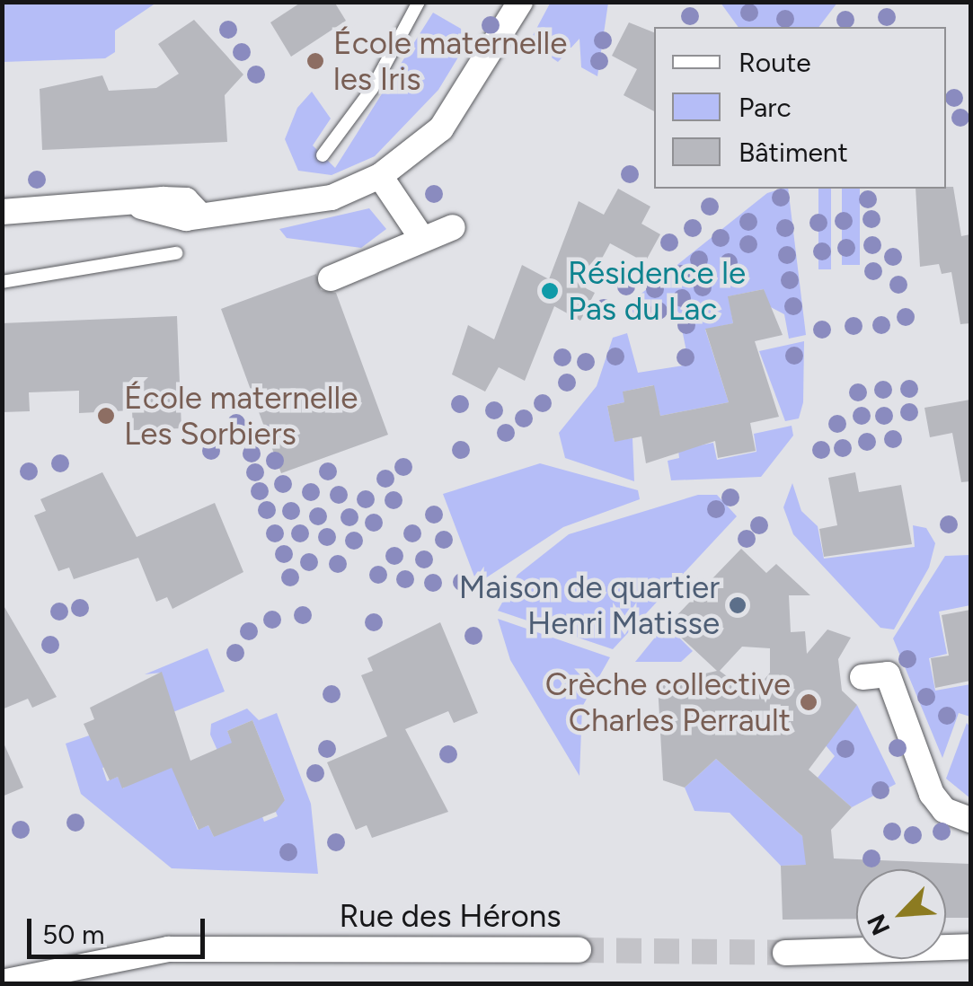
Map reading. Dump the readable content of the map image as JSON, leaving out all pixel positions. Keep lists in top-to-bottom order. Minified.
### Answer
{"streets":{"street":["Rue des Hérons"]},"places":["École maternelle les Iris","Résidence le Pas du Lac","École maternelle Les Sorbiers","Maison de quartier Henri Matisse","Crèche collective Charles Perrault"],"legend":["Route","Parc","Bâtiment"],"scale_bar":"50 m","north":"bottom left"}
